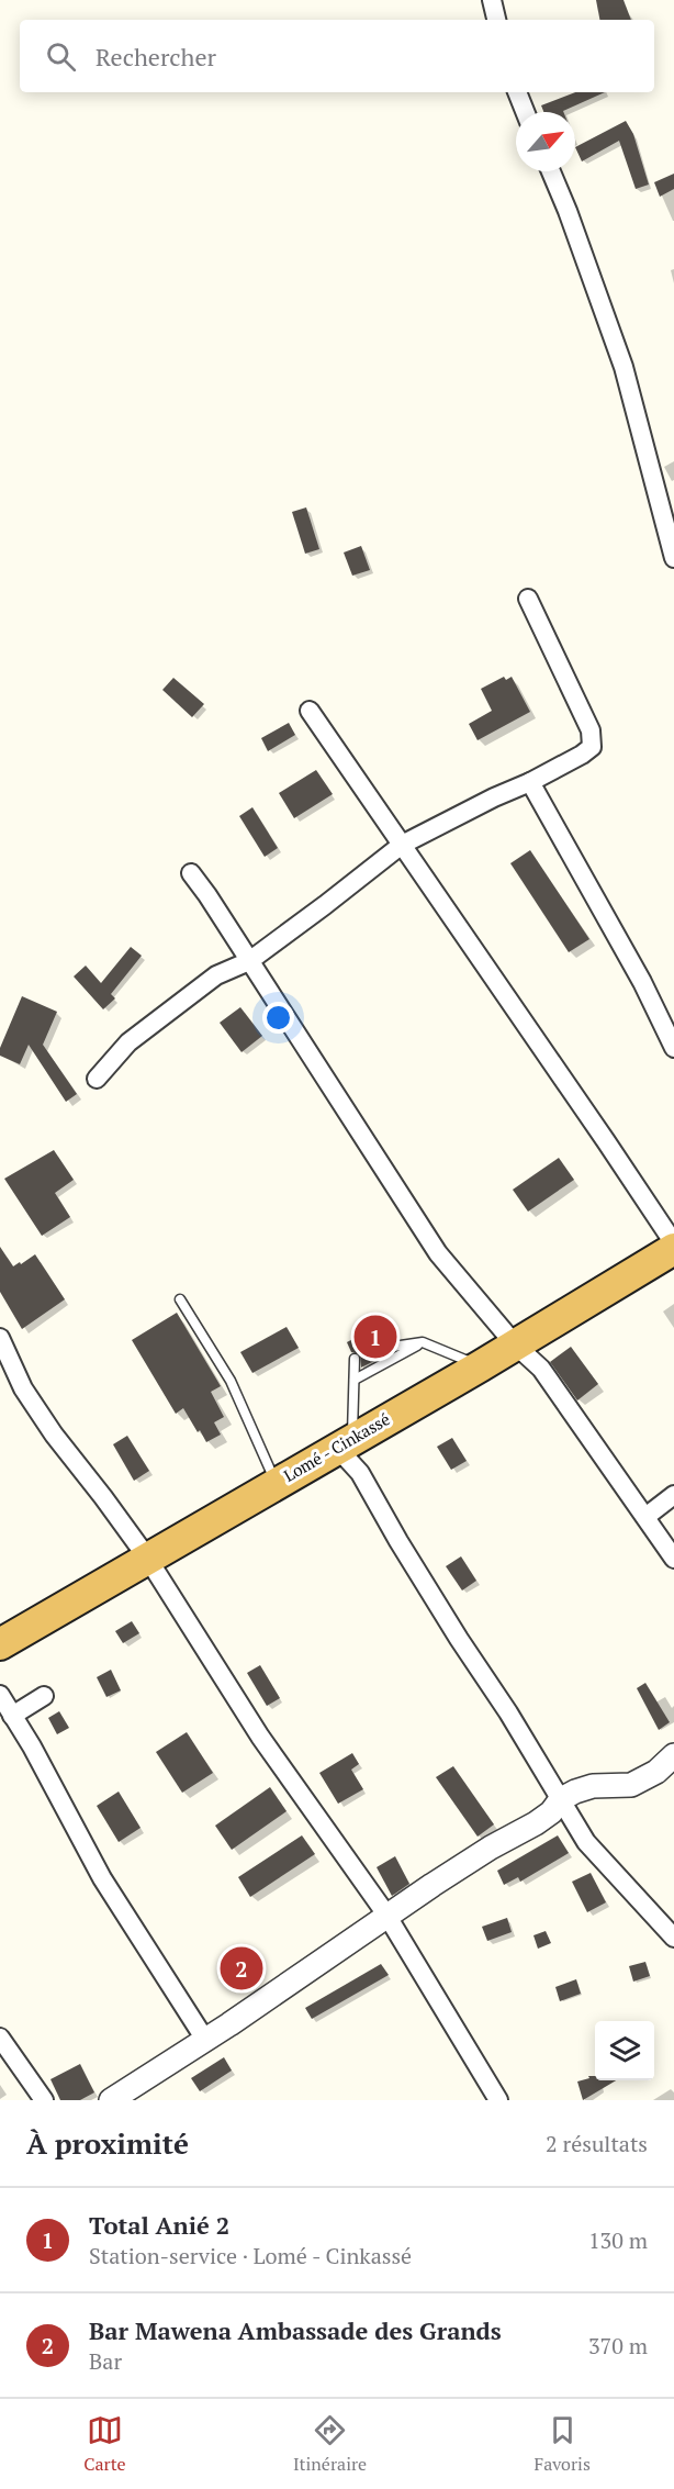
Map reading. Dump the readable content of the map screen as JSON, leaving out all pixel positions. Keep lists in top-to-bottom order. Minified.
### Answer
{"streets":{"highway":["Lomé - Cinkassé"]},"north":"top right","page":{"search":"Rechercher","pins":["1","2"],"heading":["À proximité","2 résultats"],"list":[{"mark":"1","name":"Total Anié 2","note":"Station-service · Lomé - Cinkassé","value":"130 m"},{"mark":"2","name":"Bar Mawena Ambassade des Grands","note":"Bar","value":"370 m"}],"nav":["Carte","Itinéraire","Favoris"]}}
